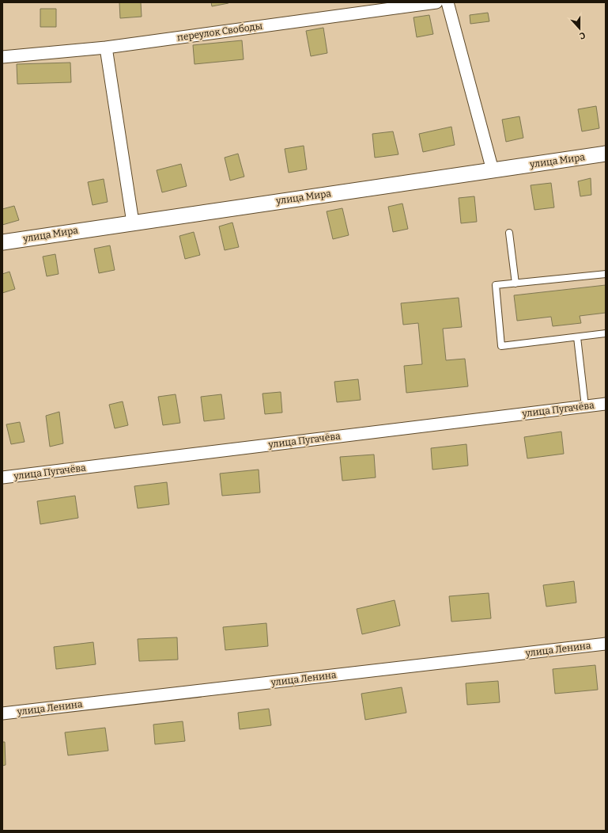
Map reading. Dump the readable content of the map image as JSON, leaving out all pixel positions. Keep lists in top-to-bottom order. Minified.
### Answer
{"streets":{"street":["переулок Свободы","улица Мира","улица Пугачёва","улица Ленина"]},"north":"bottom"}
